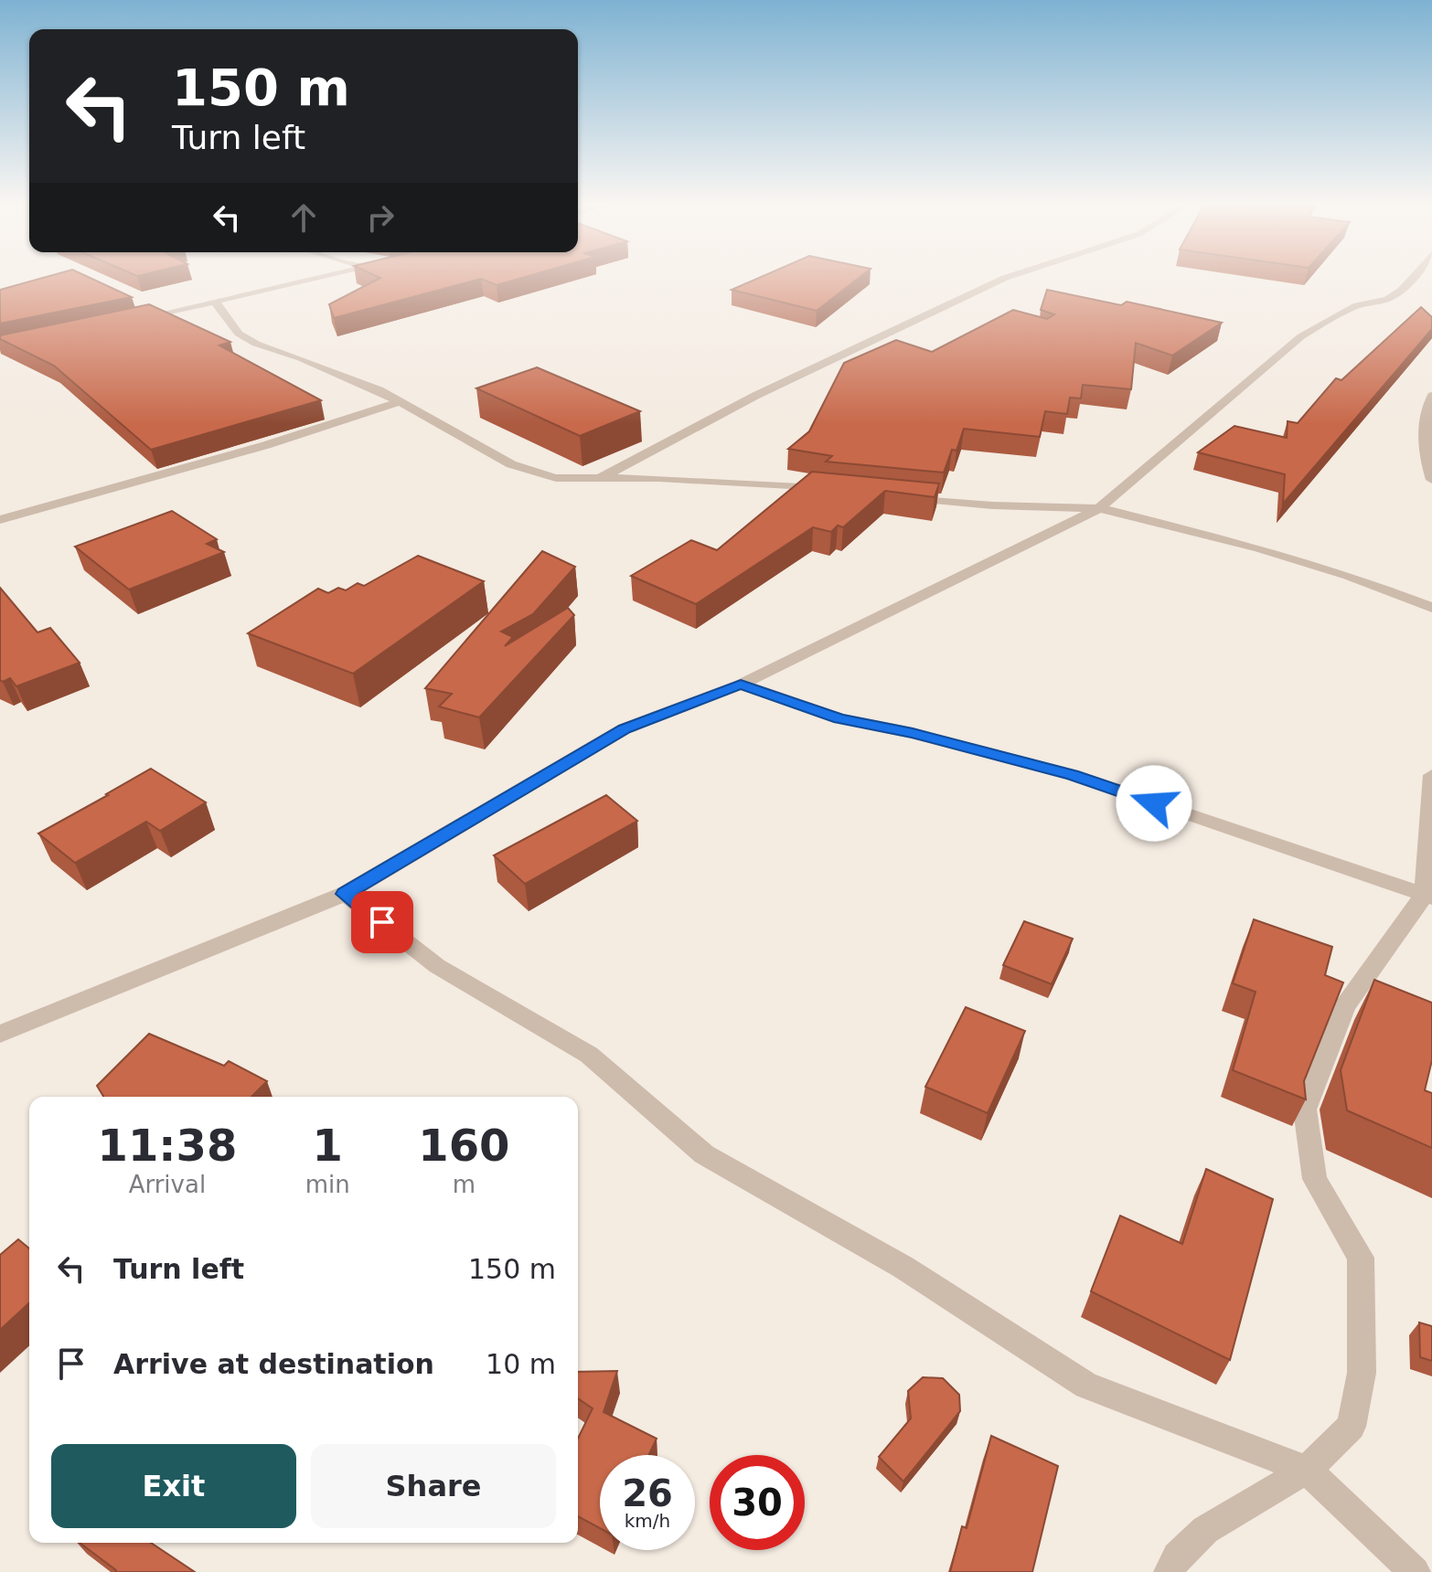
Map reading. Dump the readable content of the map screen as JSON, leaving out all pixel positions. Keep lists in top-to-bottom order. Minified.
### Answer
{"page":{"turn":["150 m","Turn left"],"eta":["11:38","Arrival","1","min","160","m"],"list":[{"name":"Turn left","value":"150 m"},{"name":"Arrive at destination","value":"10 m"}],"buttons":["Exit","Share"],"speed":"26 km/h","limit":"30"}}
